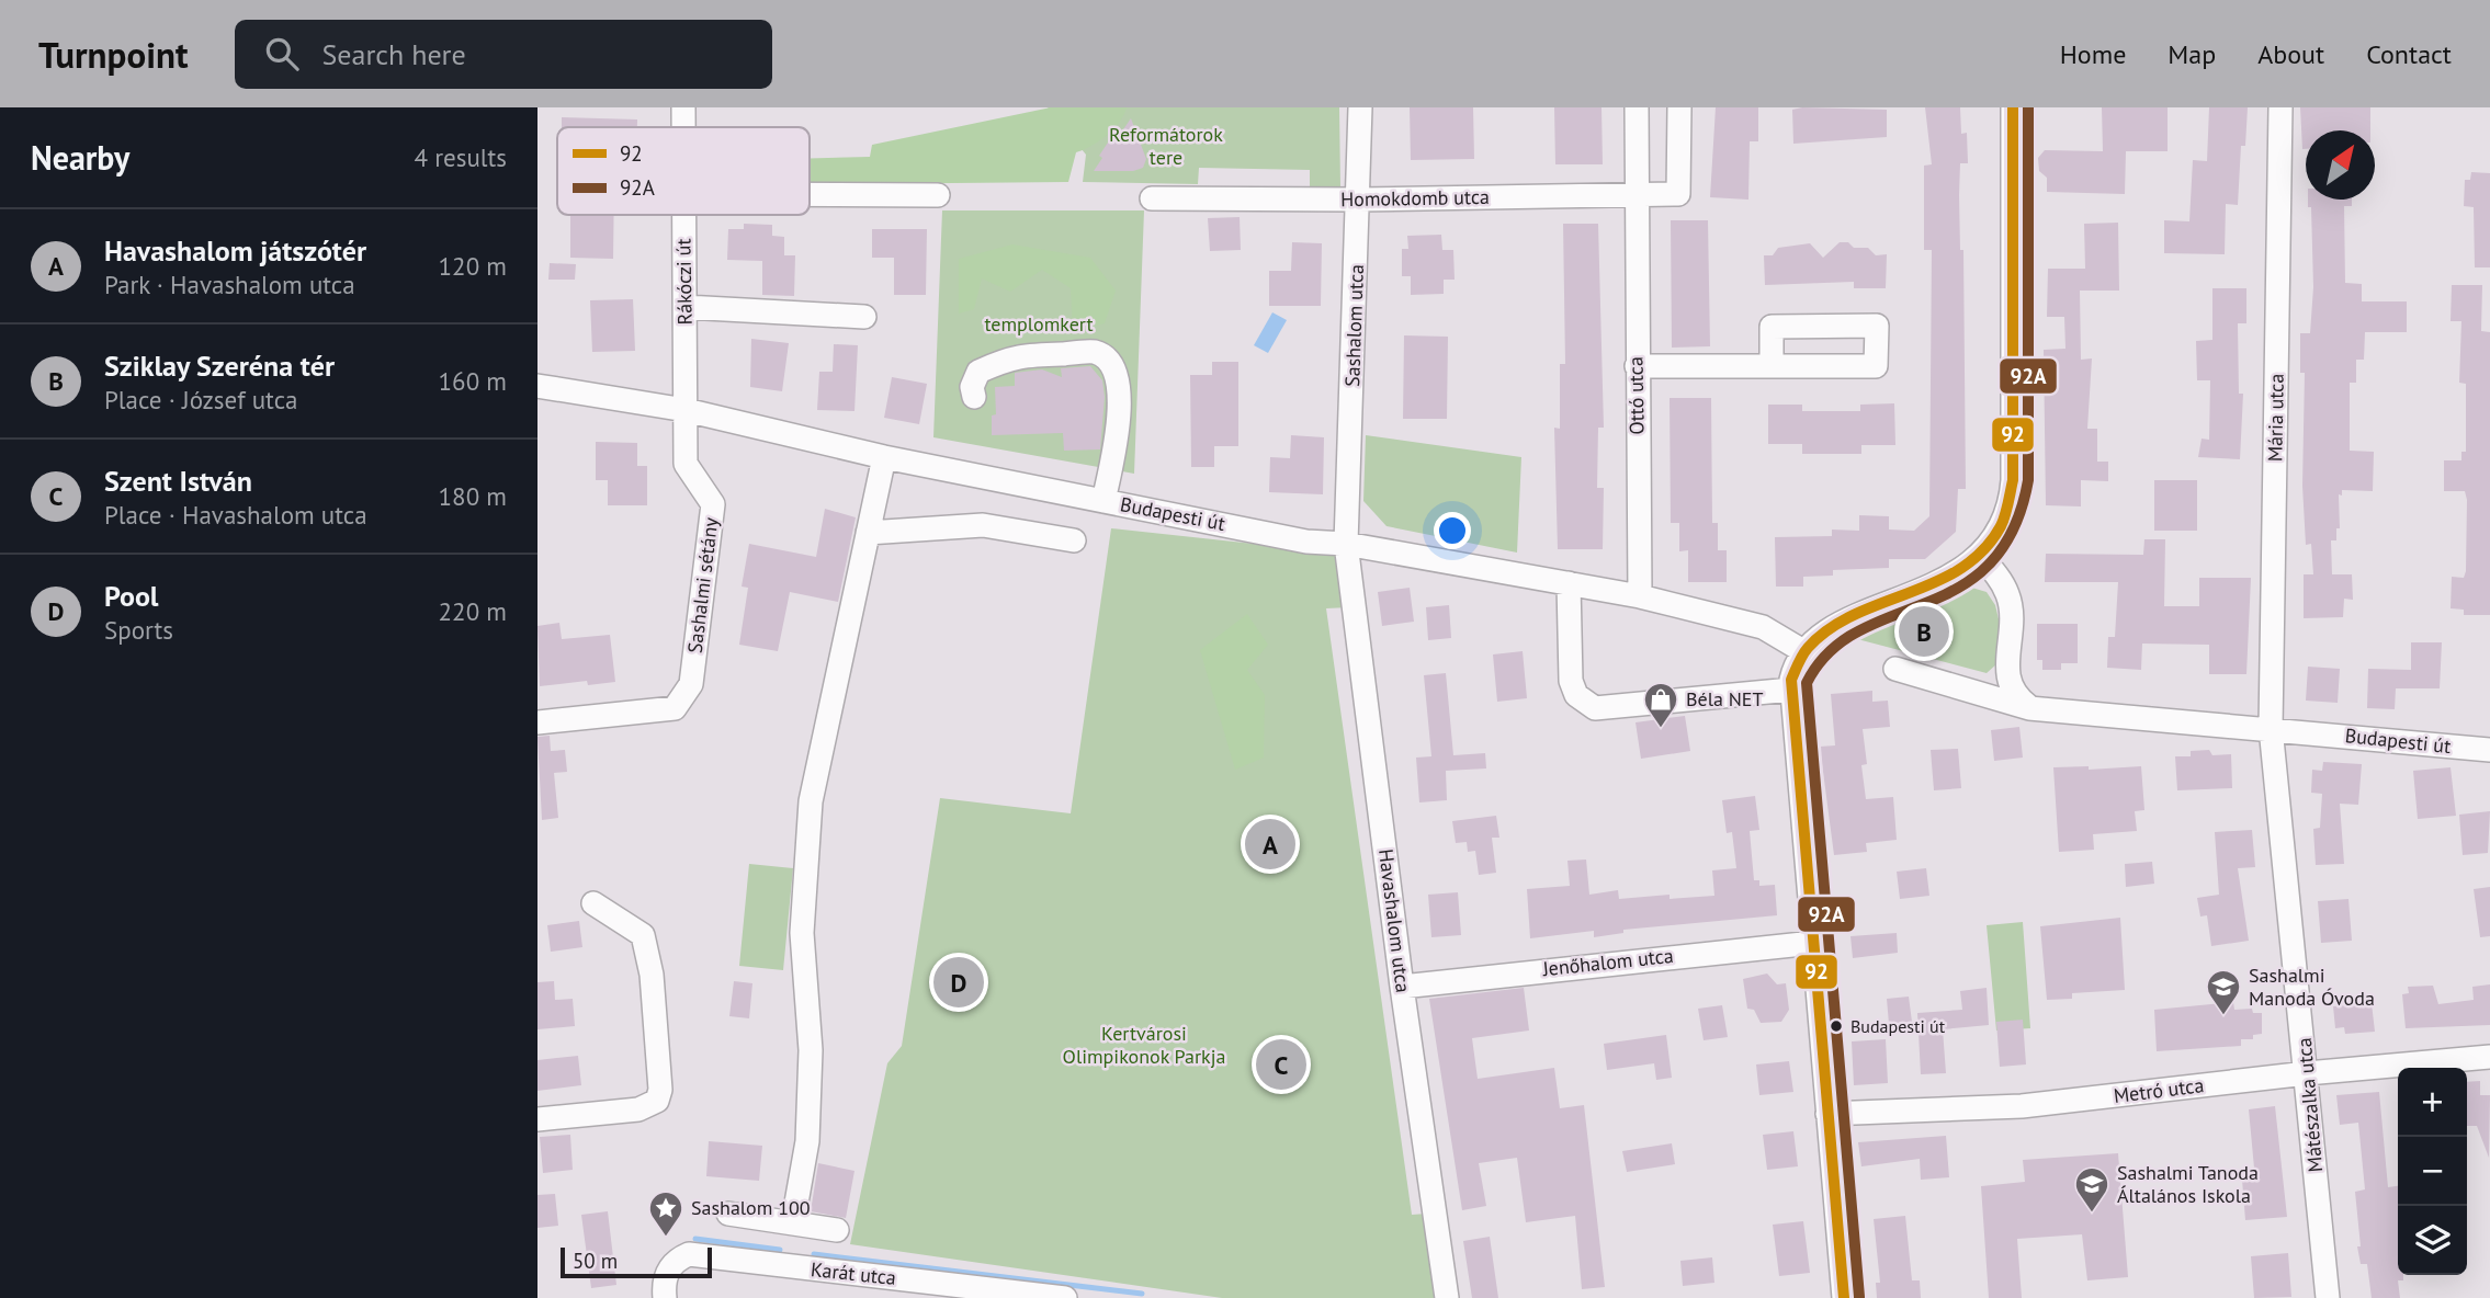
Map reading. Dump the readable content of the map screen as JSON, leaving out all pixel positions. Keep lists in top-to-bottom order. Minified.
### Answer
{"streets":{"street":["Homokdomb utca","Rákóczi út","Sashalom utca","Ottó utca","Mária utca","Budapesti út","Sashalmi sétány","Havashalom utca","Jenőhalom utca","Metró utca","Mátészalka utca","Karát utca"]},"crossings":[["Homokdomb utca","Sashalom utca"],["Homokdomb utca","Ottó utca"],["Rákóczi út","Budapesti út"],["Rákóczi út","Sashalmi sétány"],["Sashalom utca","Budapesti út"],["Sashalom utca","Havashalom utca"],["Ottó utca","Budapesti út"],["Mária utca","Budapesti út"],["Mária utca","Mátészalka utca"],["Budapesti út","Sashalmi sétány"],["Budapesti út","Havashalom utca"],["Budapesti út","Mátészalka utca"],["Havashalom utca","Jenőhalom utca"],["Metró utca","Mátészalka utca"]],"parks":["Reformátorok tere","templomkert","Kertvárosi Olimpikonok Parkja"],"places":{"shop":["Béla NET"],"school or university":["Sashalmi Manoda Óvoda","Sashalmi Tanoda Általános Iskola"],"other":["Budapesti út"],"place":["Sashalom 100"]},"lines":["transit line 92","transit line 92A"],"legend":["92","92A"],"scale_bar":"50 m","north":"top right","page":{"header":"Turnpoint","search":"Search here","nav":["Home","Map","About","Contact"],"heading":["Nearby","4 results"],"list":[{"mark":"A","name":"Havashalom játszótér","note":"Park · Havashalom utca","value":"120 m"},{"mark":"B","name":"Sziklay Szeréna tér","note":"Place · József utca","value":"160 m"},{"mark":"C","name":"Szent István","note":"Place · Havashalom utca","value":"180 m"},{"mark":"D","name":"Pool","note":"Sports","value":"220 m"}],"pins":["B","A","D","C"],"map_buttons":["+","−"],"scale":"50 m"}}
